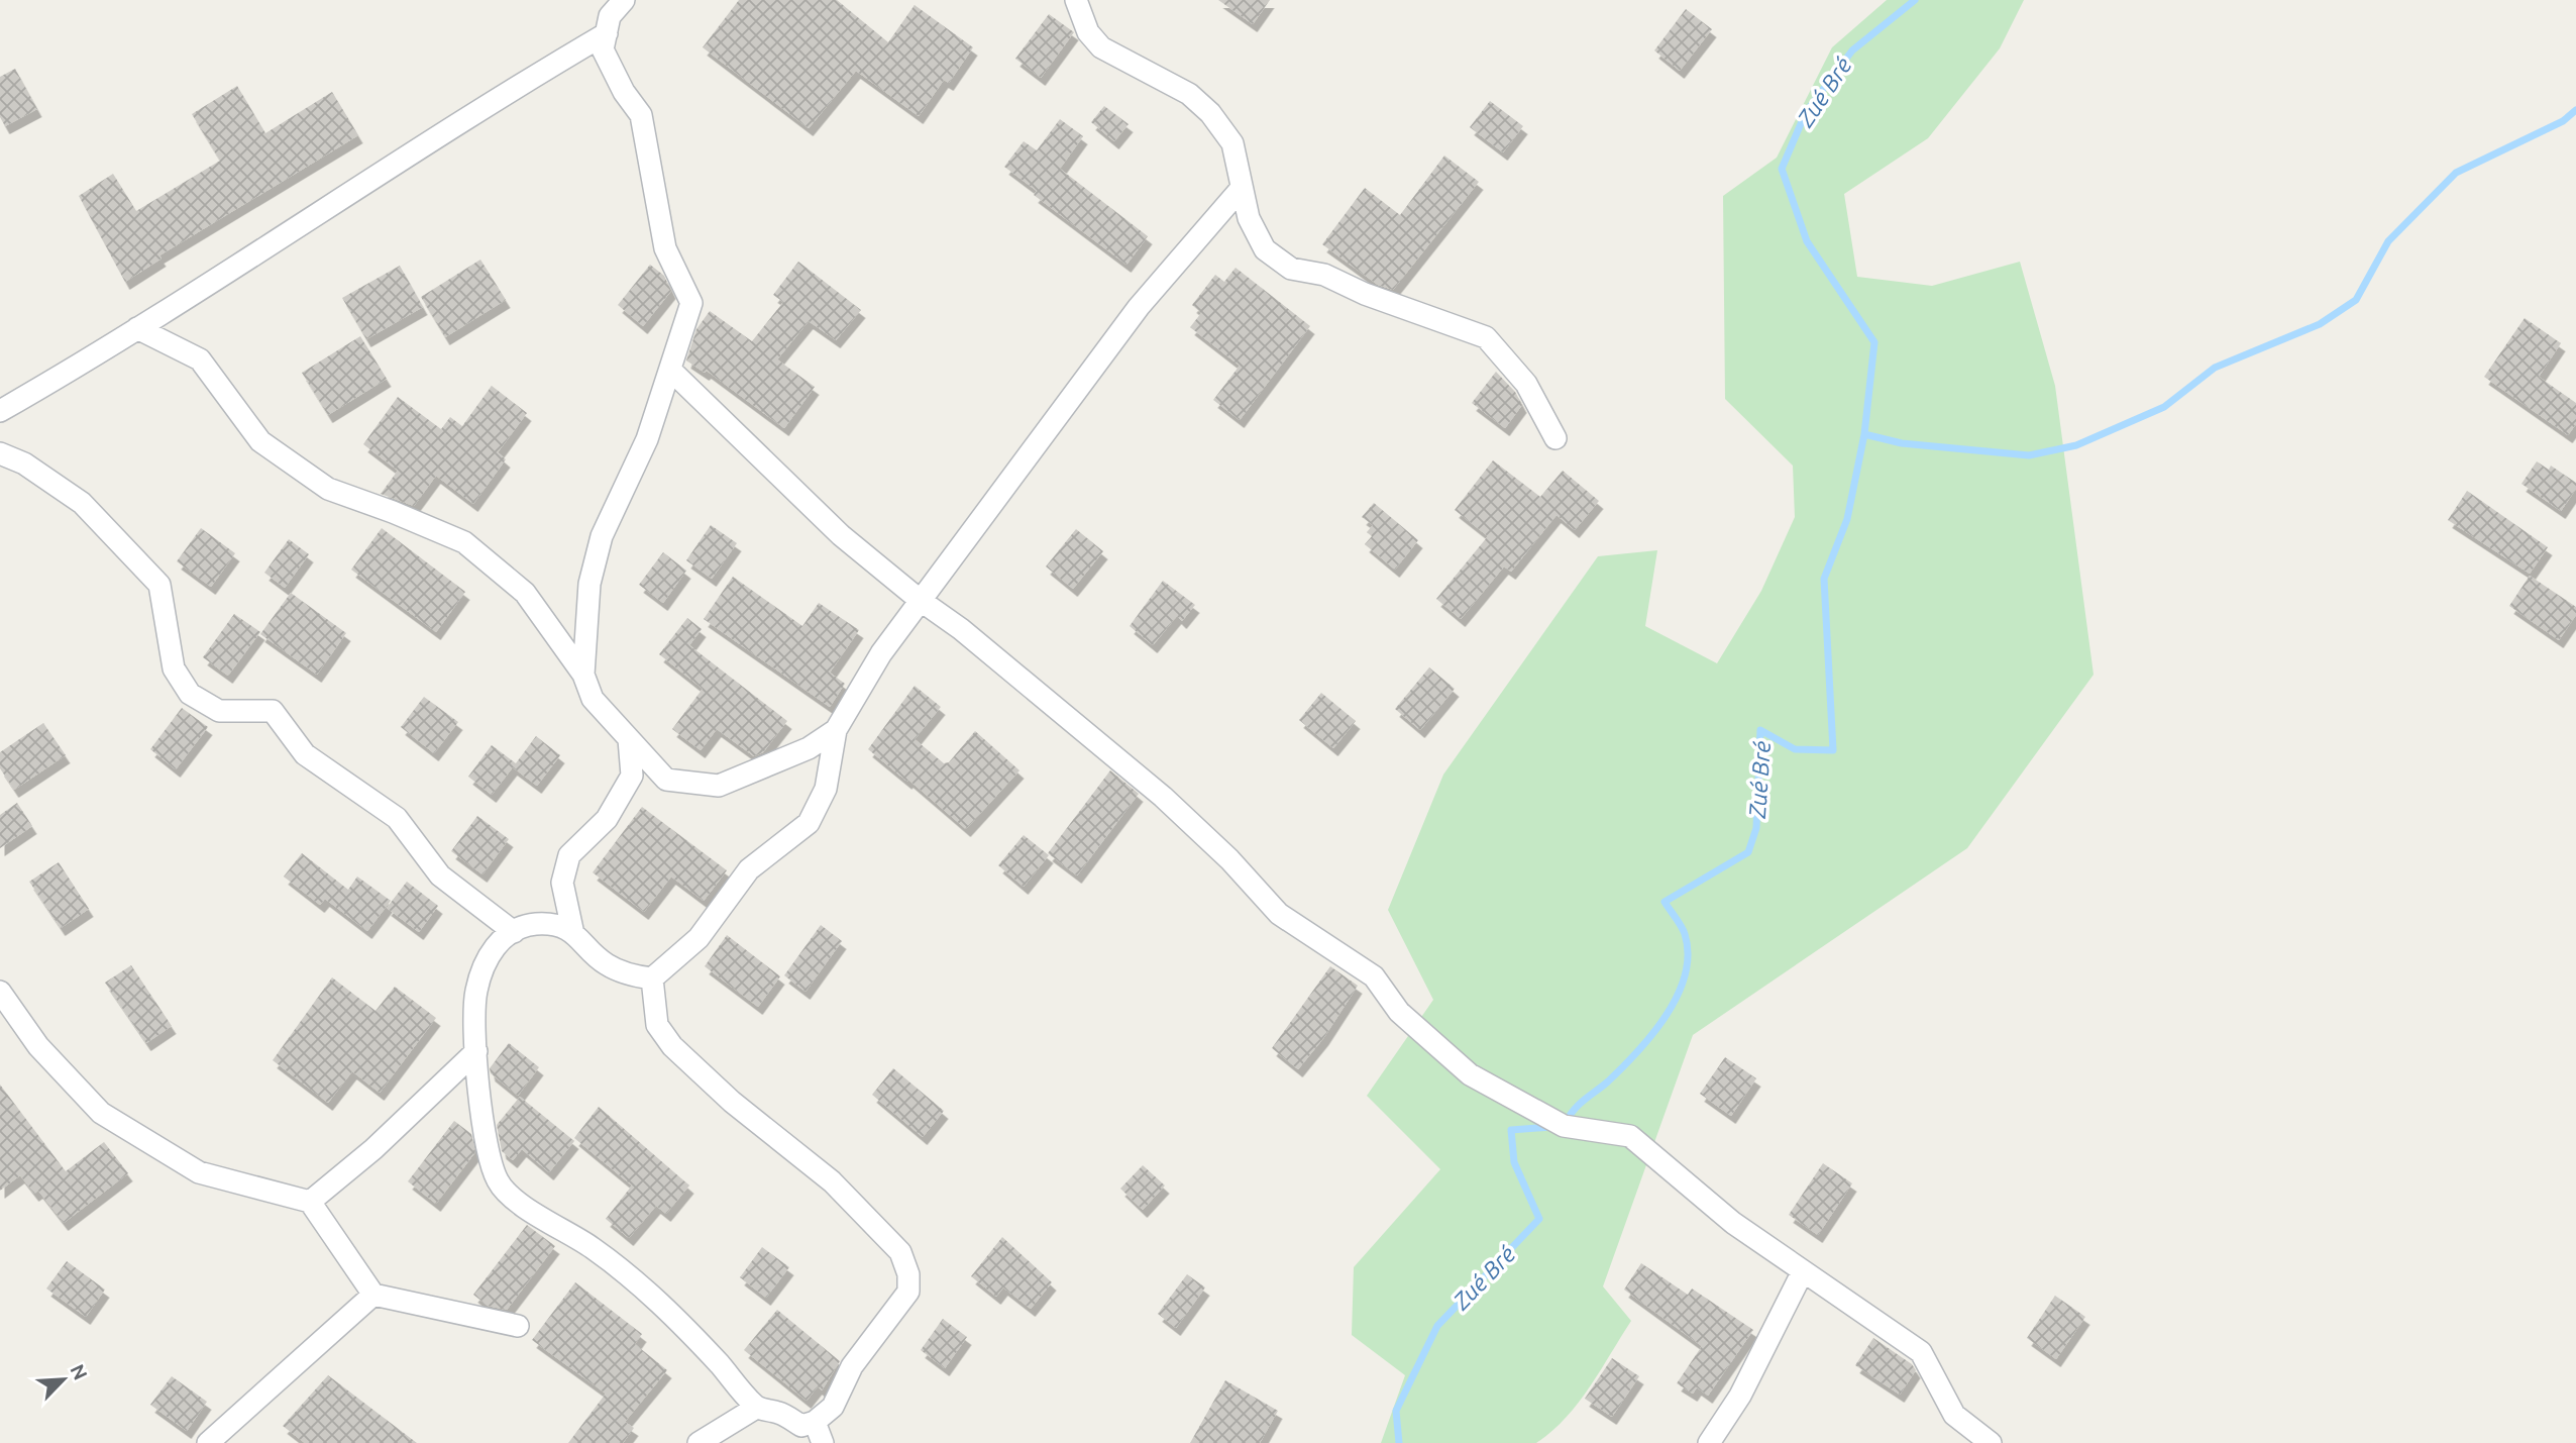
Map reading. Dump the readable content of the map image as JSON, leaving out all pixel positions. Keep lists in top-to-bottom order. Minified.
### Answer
{"water":["Zué Bré"],"north":"top right"}
